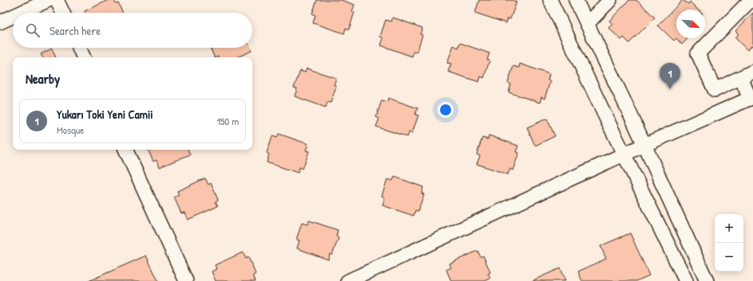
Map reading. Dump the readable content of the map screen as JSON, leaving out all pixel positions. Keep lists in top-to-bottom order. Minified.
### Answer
{"north":"bottom right","page":{"search":"Search here","heading":"Nearby","pins":"1","list":[{"mark":"1","name":"Yukarı Toki Yeni Camii","note":"Mosque","value":"150 m"}],"map_buttons":["+","−"]}}
